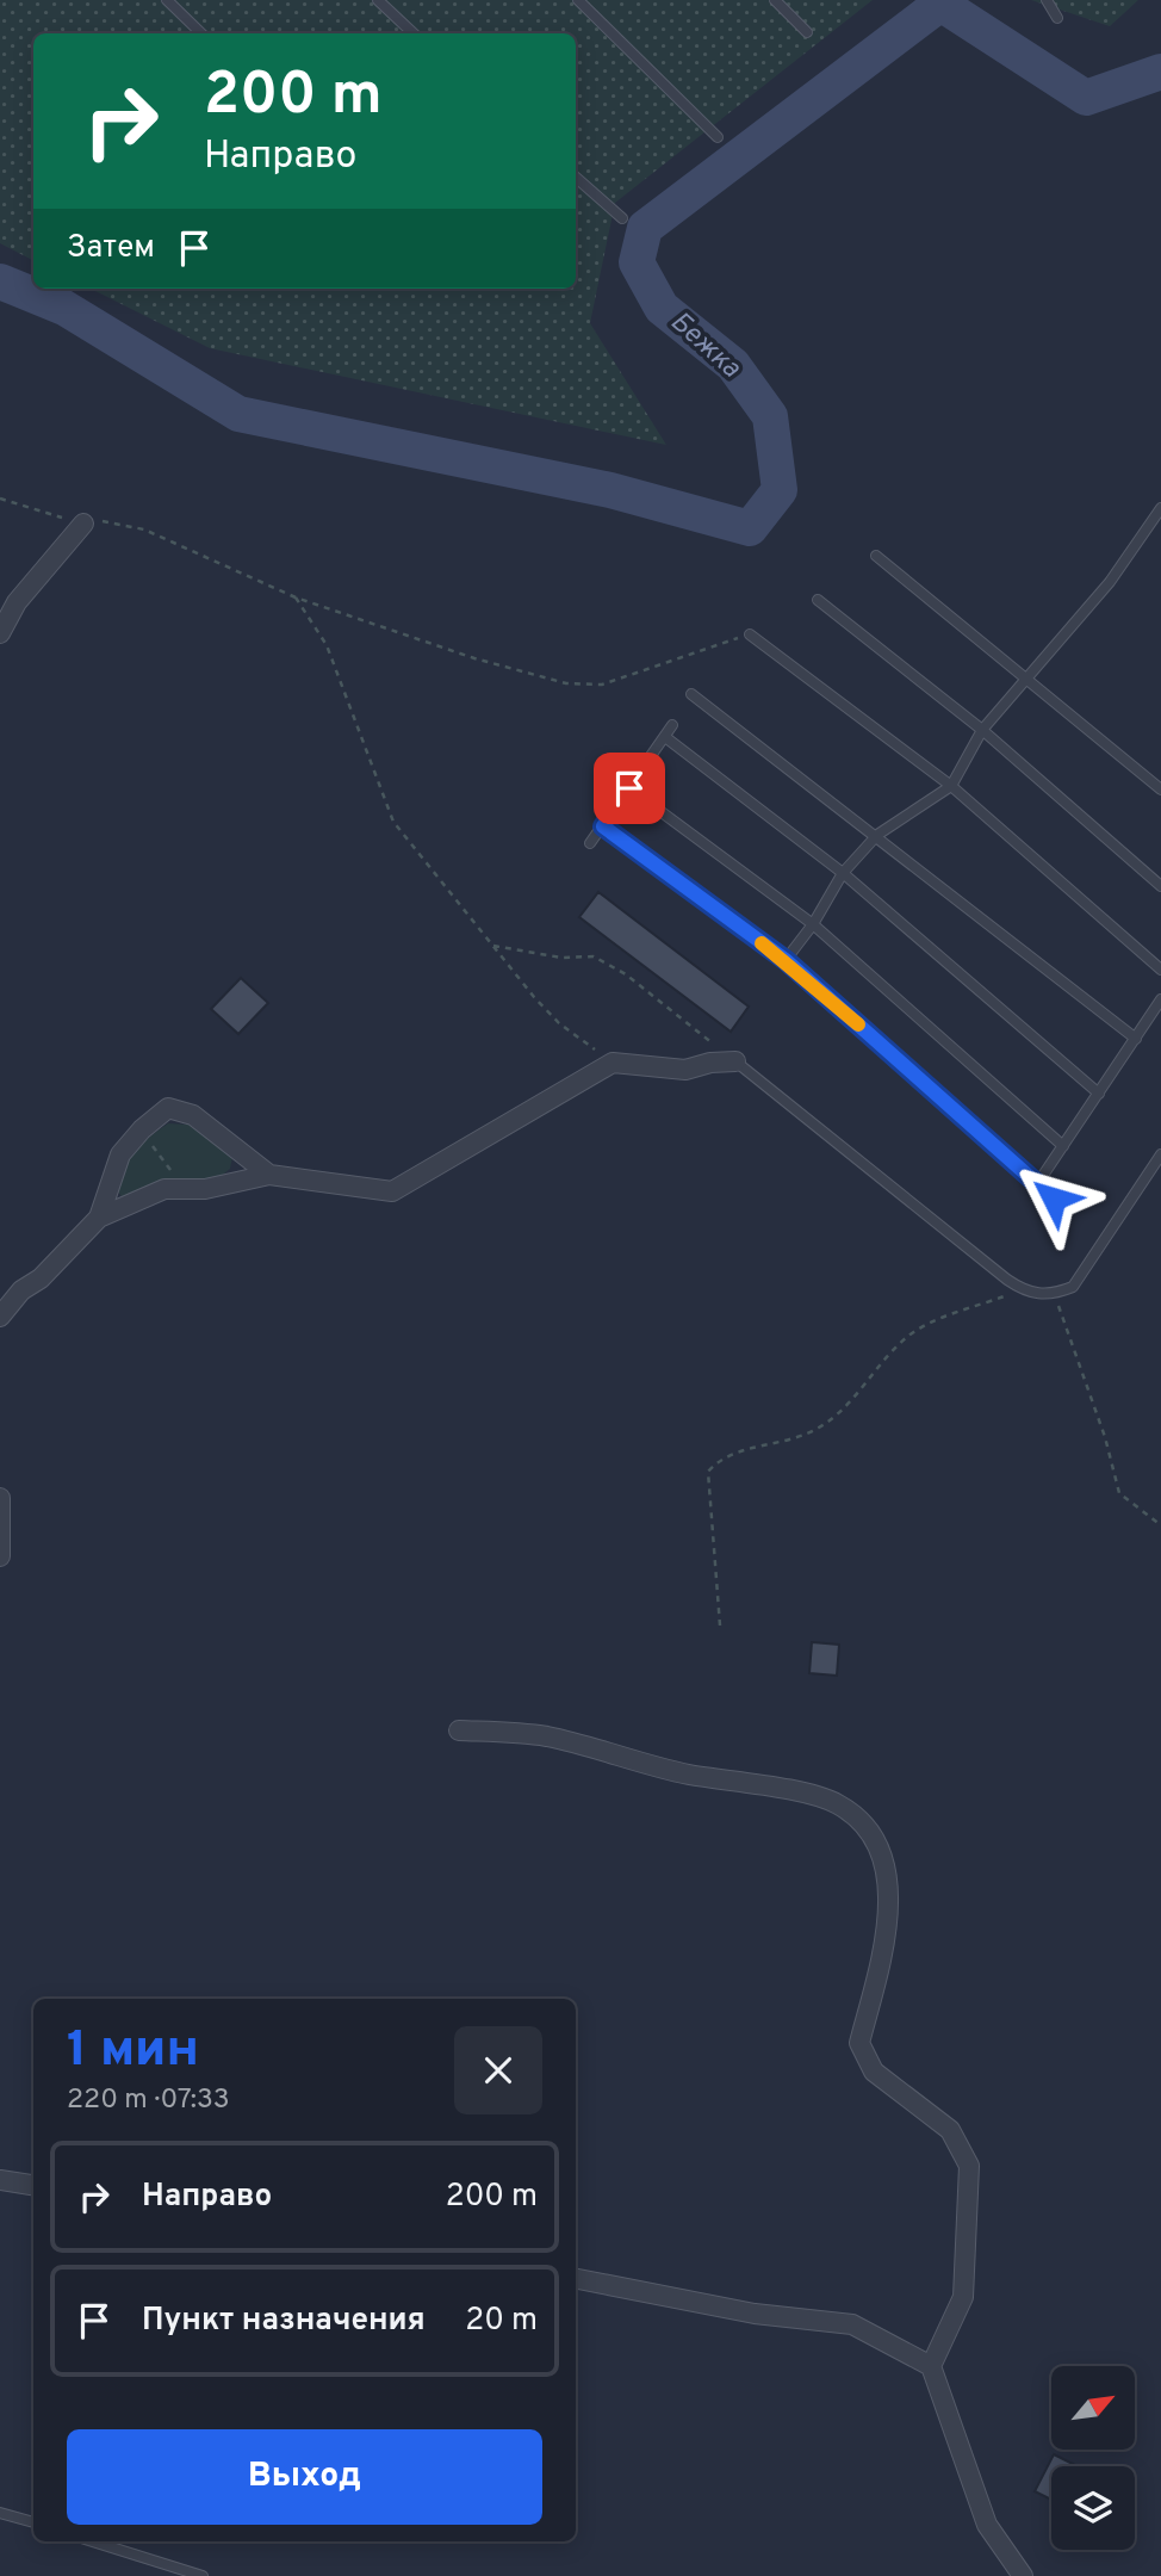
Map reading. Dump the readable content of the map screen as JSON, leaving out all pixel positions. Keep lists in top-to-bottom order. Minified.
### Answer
{"water":["Бежка"],"north":"top right","page":{"turn":["200 m","Направо"],"then":"Затем","heading":["1 мин","220 m · 07:33"],"list":[{"name":"Направо","value":"200 m"},{"name":"Пункт назначения","value":"20 m"}],"buttons":"Выход"}}
